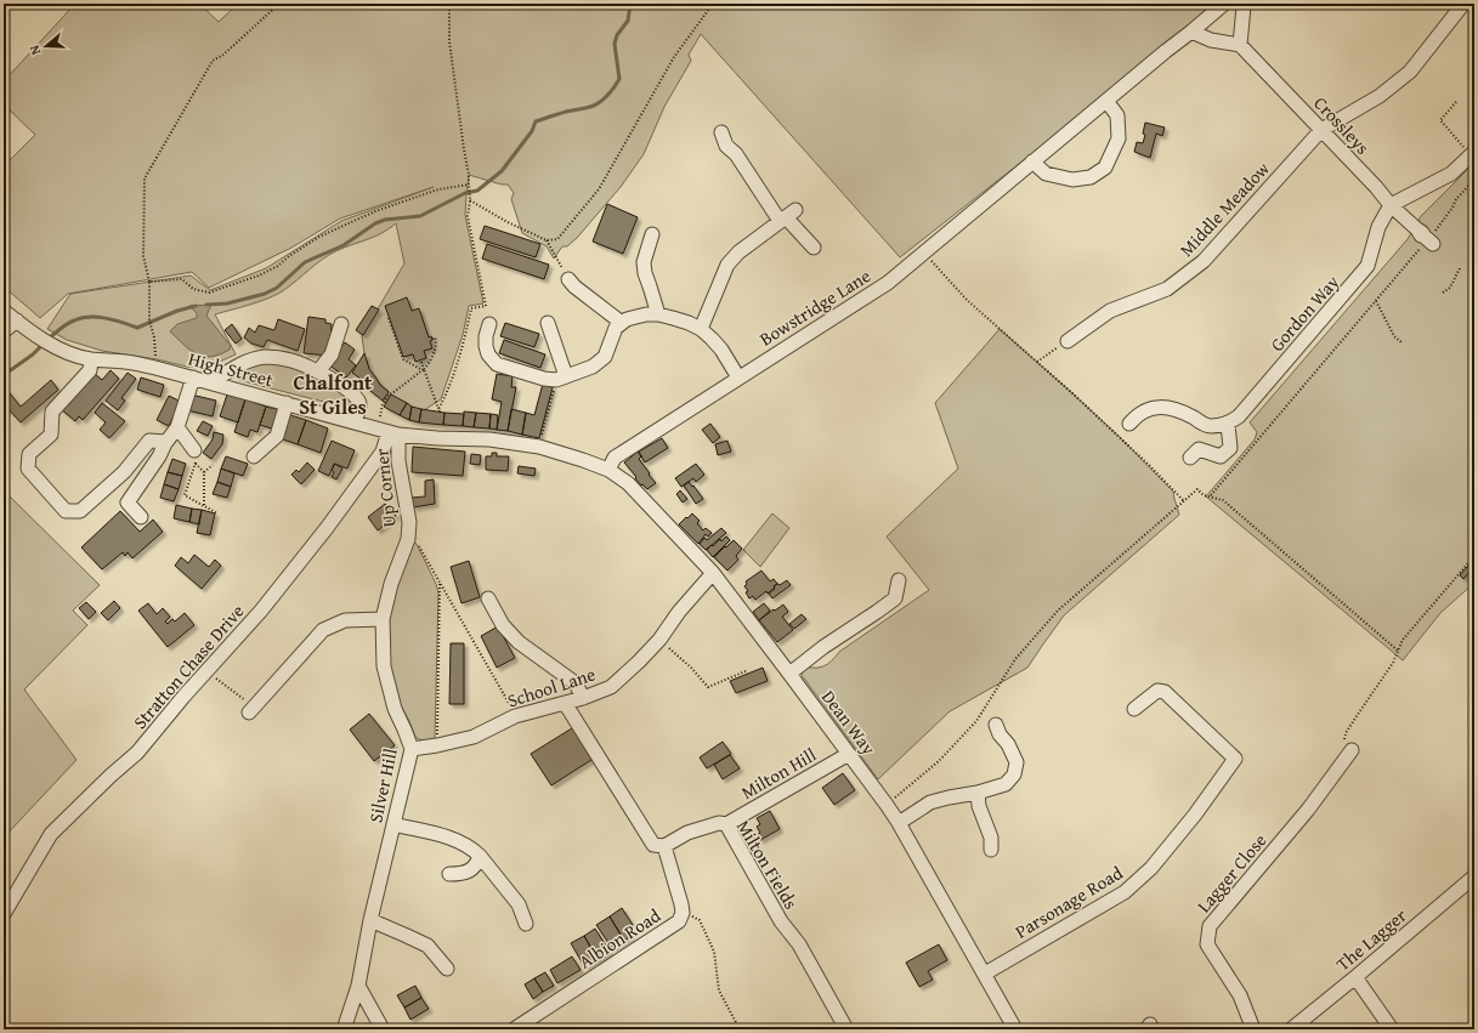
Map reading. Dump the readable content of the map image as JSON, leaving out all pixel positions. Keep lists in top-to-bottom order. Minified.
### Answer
{"streets":{"street":["Crossleys","Middle Meadow","Bowstridge Lane","Gordon Way","High Street","Up Corner","Stratton Chase Drive","School Lane","Dean Way","Milton Hill","Silver Hill","Milton Fields","Lagger Close","Parsonage Road","Albion Road","The Lagger"]},"crossings":[["Crossleys","Middle Meadow"],["Crossleys","Gordon Way"],["Bowstridge Lane","High Street"],["Bowstridge Lane","Dean Way"],["High Street","Up Corner"],["High Street","Stratton Chase Drive"],["High Street","Dean Way"],["Up Corner","Stratton Chase Drive"],["Up Corner","Silver Hill"],["School Lane","Dean Way"],["School Lane","Silver Hill"],["Dean Way","Milton Hill"],["Dean Way","Parsonage Road"],["Milton Hill","Milton Fields"],["Milton Fields","Albion Road"]],"districts":["Chalfont St Giles"],"north":"left"}
